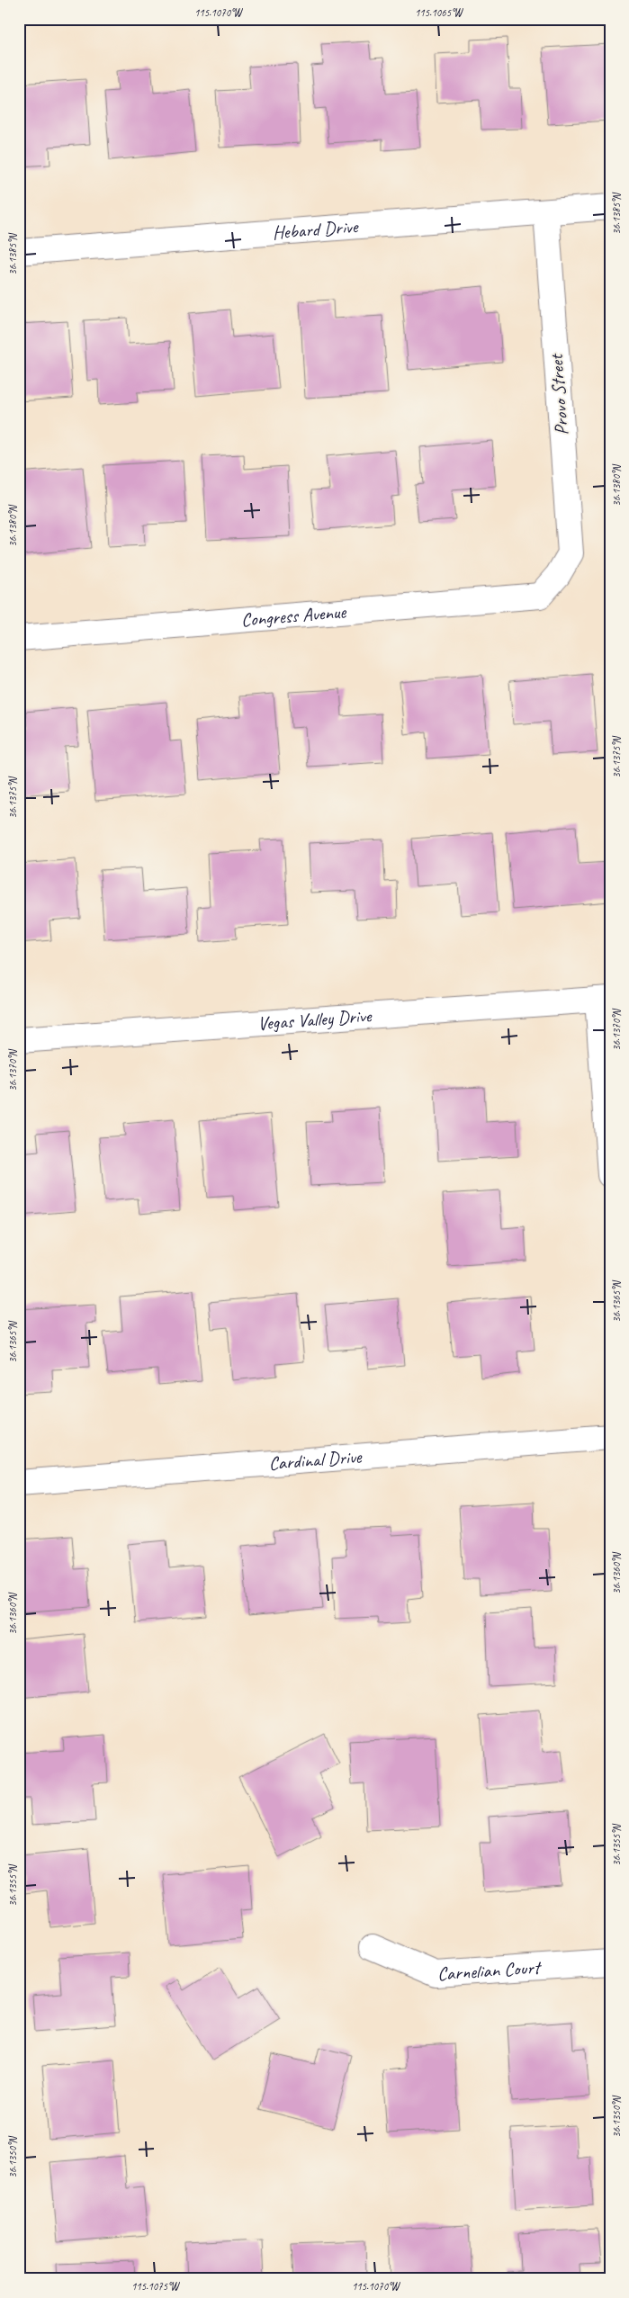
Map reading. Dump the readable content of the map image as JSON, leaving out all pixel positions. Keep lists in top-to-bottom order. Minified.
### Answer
{"streets":{"street":["Hebard Drive","Provo Street","Congress Avenue","Vegas Valley Drive","Cardinal Drive","Carnelian Court"]},"crossings":[["Hebard Drive","Provo Street"],["Provo Street","Congress Avenue"]],"coordinates":["115.1070°W","115.1065°W","36.1385°N","36.1380°N","36.1375°N","36.1370°N","36.1365°N","36.1360°N","36.1355°N","36.1350°N","115.1075°W"]}
